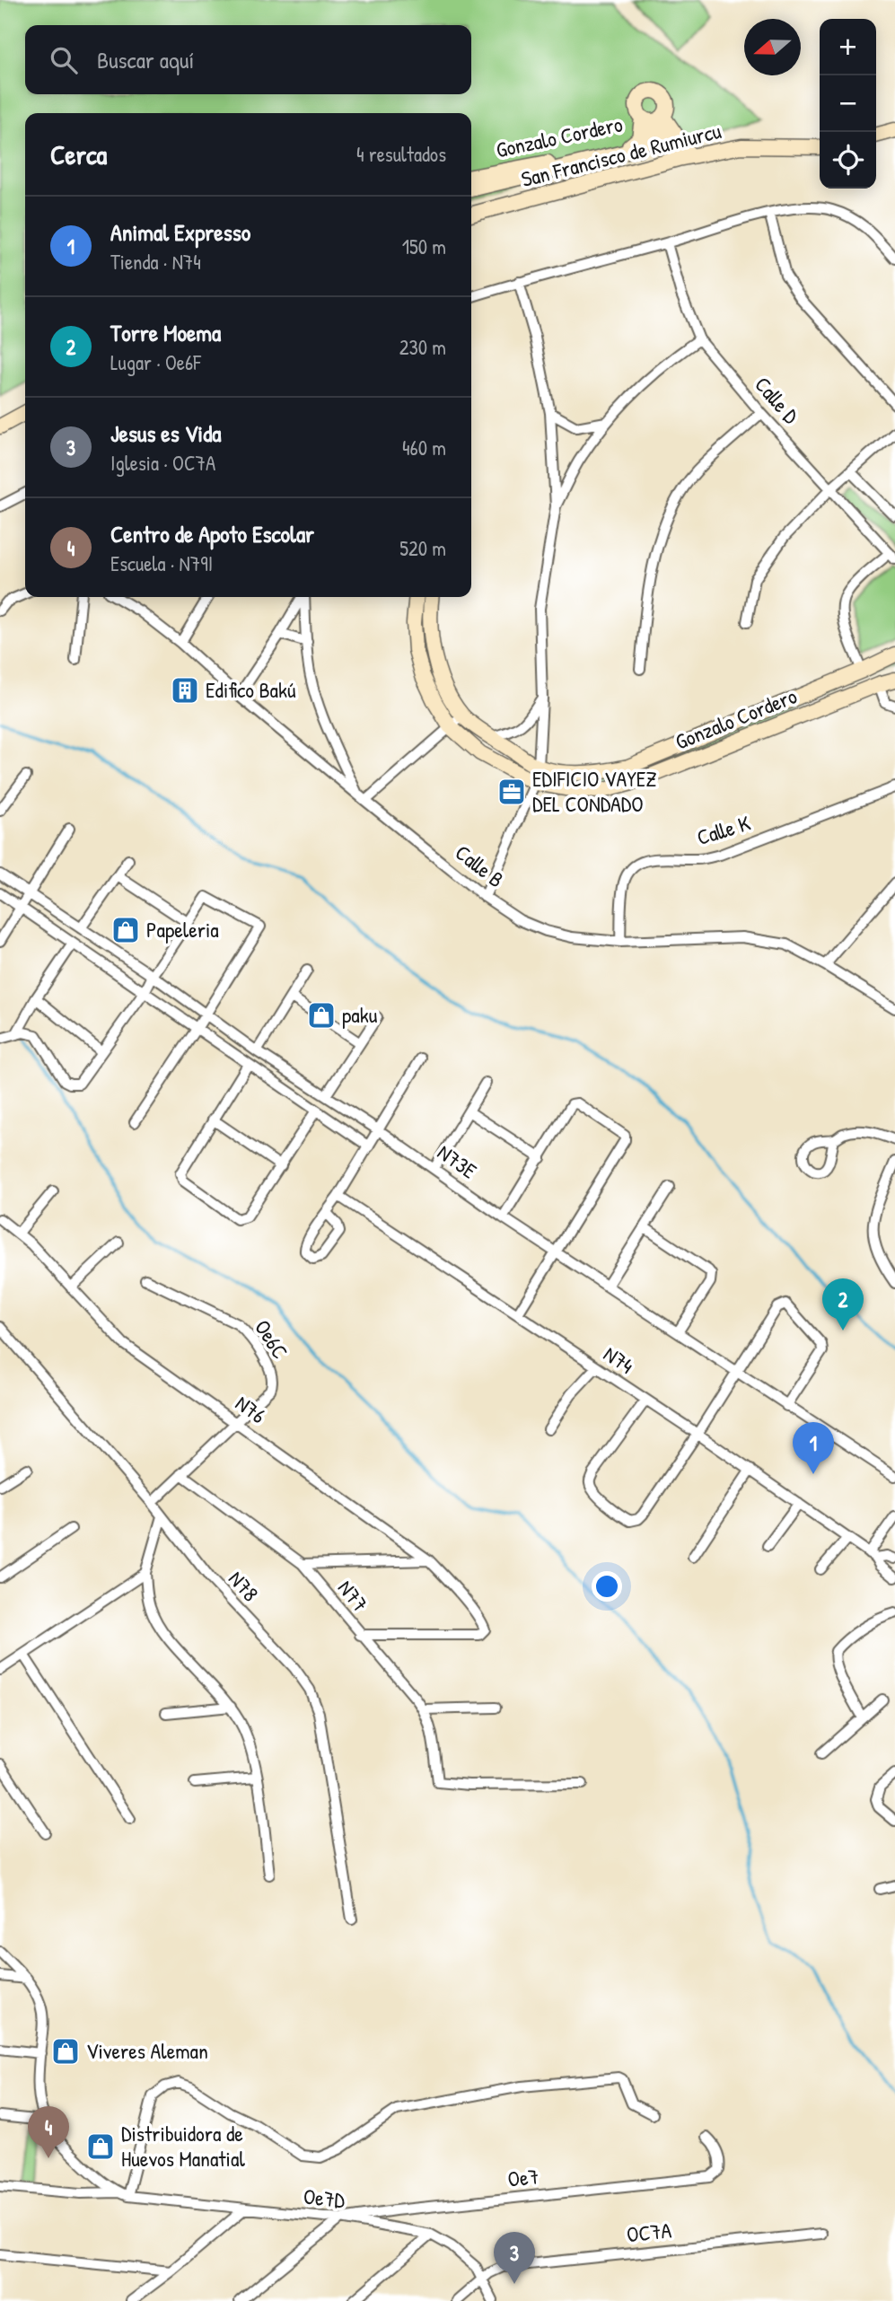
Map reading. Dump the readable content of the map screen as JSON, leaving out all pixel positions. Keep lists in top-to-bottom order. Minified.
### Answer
{"streets":{"street":["Gonzalo Cordero","San Francisco de Rumiurcu","Calle D","Calle K","Calle B","N73E","Oe6C","N74","N76","N78","N77","Oe7","Oe7D","OC7A"]},"crossings":[["Gonzalo Cordero","San Francisco de Rumiurcu"],["Calle K","Calle B"],["Oe6C","N76"],["Oe6C","N78"],["Oe6C","N77"],["N76","N77"],["Oe7","Oe7D"],["Oe7D","OC7A"]],"places":{"building":["Edifico Bakú"],"office":["EDIFICIO VAYEZ DEL CONDADO"],"shop":["Papeleria","paku","Viveres Aleman","Distribuidora de Huevos Manatial"]},"north":"left","page":{"map_buttons":["+","−"],"search":"Buscar aquí","heading":["Cerca","4 resultados"],"list":[{"mark":"1","name":"Animal Expresso","note":"Tienda · N74","value":"150 m"},{"mark":"2","name":"Torre Moema","note":"Lugar · Oe6F","value":"230 m"},{"mark":"3","name":"Jesus es Vida","note":"Iglesia · OC7A","value":"460 m"},{"mark":"4","name":"Centro de Apoto Escolar","note":"Escuela · N79I","value":"520 m"}],"pins":["2","1","4","3"]}}
